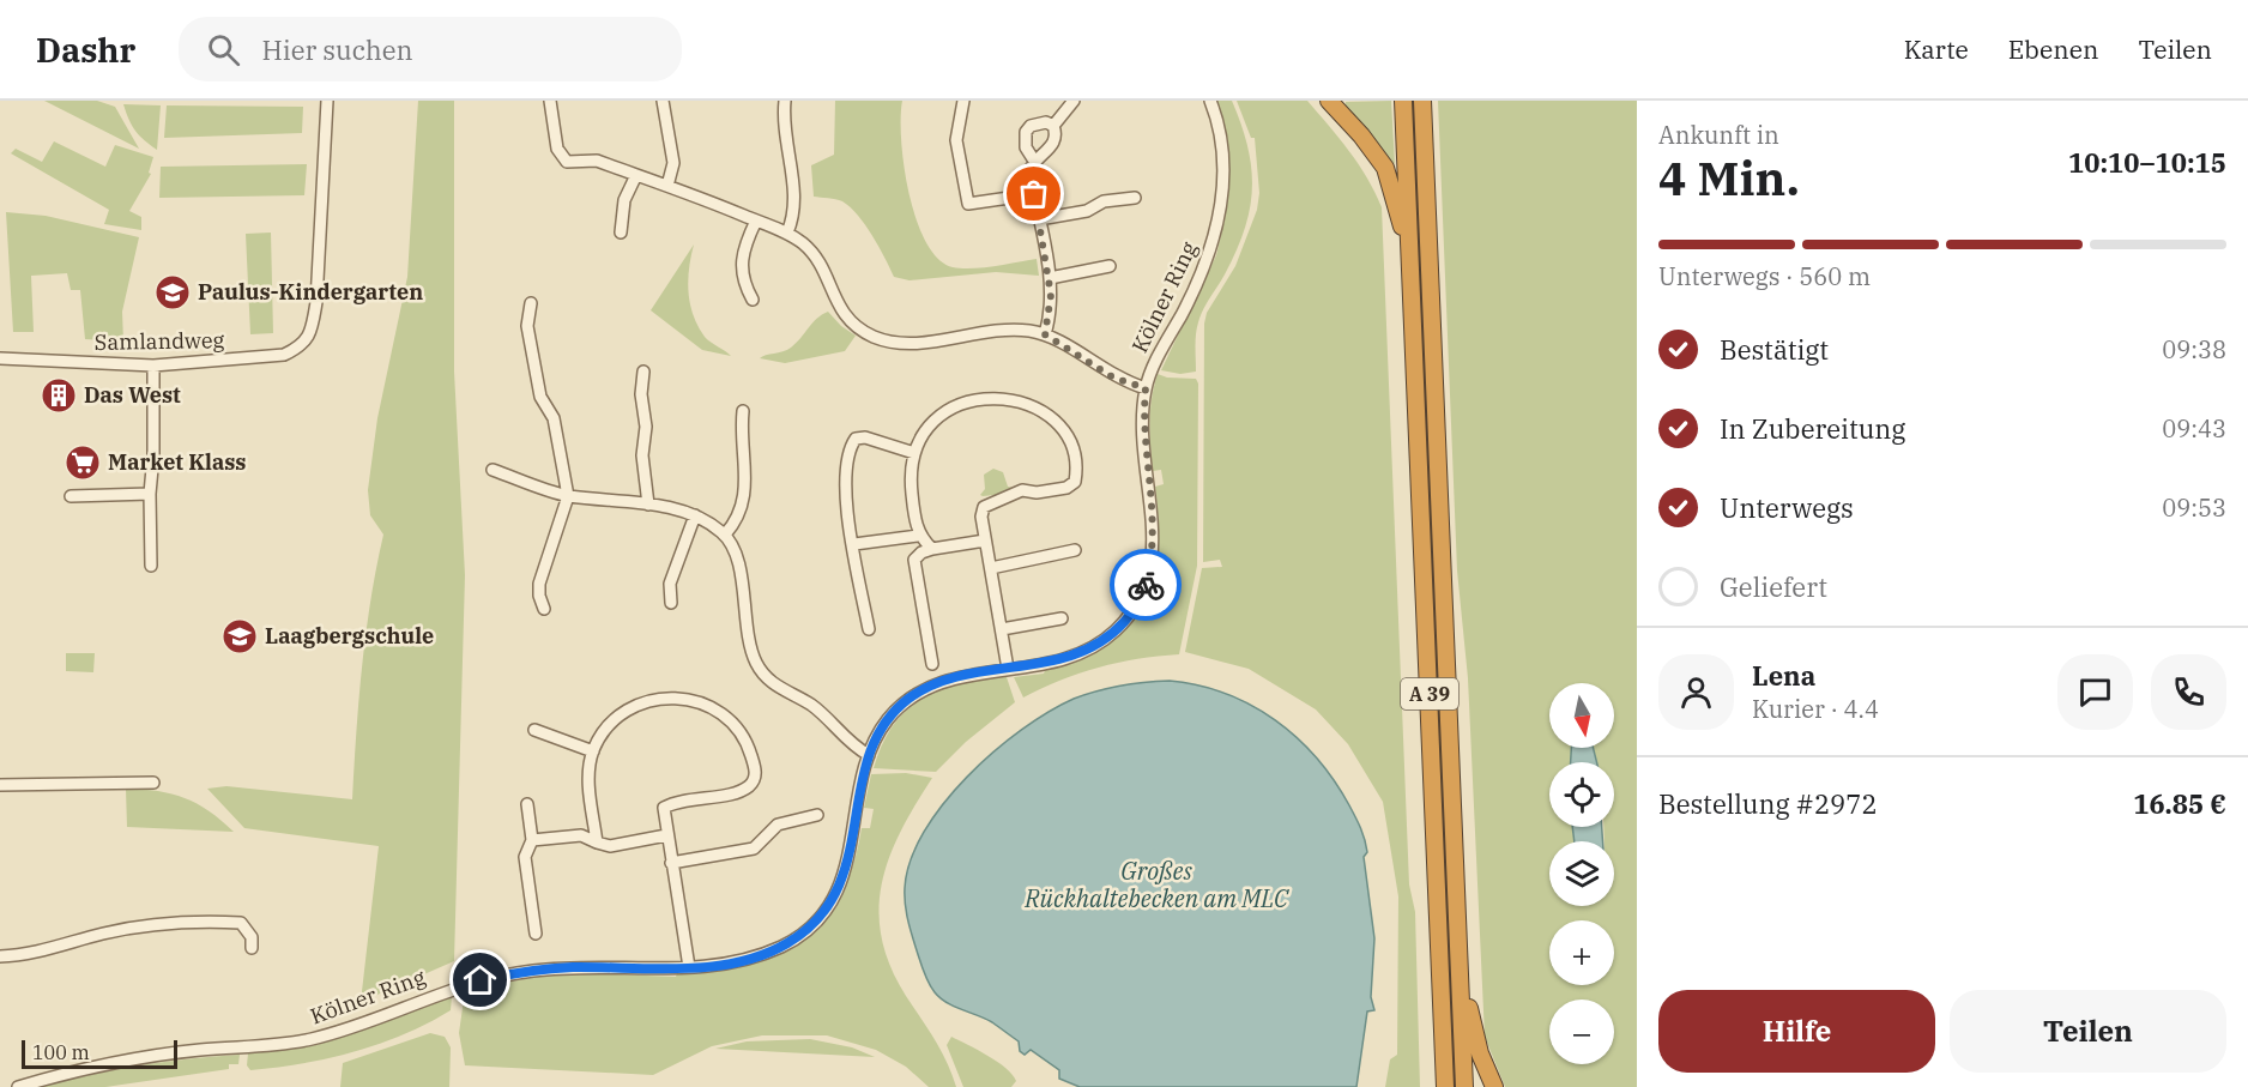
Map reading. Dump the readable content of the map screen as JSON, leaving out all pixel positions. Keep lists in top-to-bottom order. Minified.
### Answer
{"streets":{"highway":["A 39"],"street":["Kölner Ring","Samlandweg"]},"water":["Großes Rückhaltebecken am MLC"],"places":{"school or university":["Paulus-Kindergarten","Laagbergschule"],"building":["Das West"],"supermarket":["Market Klass"]},"scale_bar":"100 m","north":"bottom","page":{"header":"Dashr","search":"Hier suchen","nav":["Karte","Ebenen","Teilen"],"heading":["4 Min.","Ankunft in","10:10–10:15"],"panel":["Lena","Kurier · 4.4","Bestellung #2972","16.85 €"],"bar":"Unterwegs · 560 m","list":[["Bestätigt","09:38"],["In Zubereitung","09:43"],["Unterwegs","09:53"],"Geliefert"],"map_buttons":["+","−"],"buttons":["Hilfe","Teilen"],"scale":"100 m"}}
